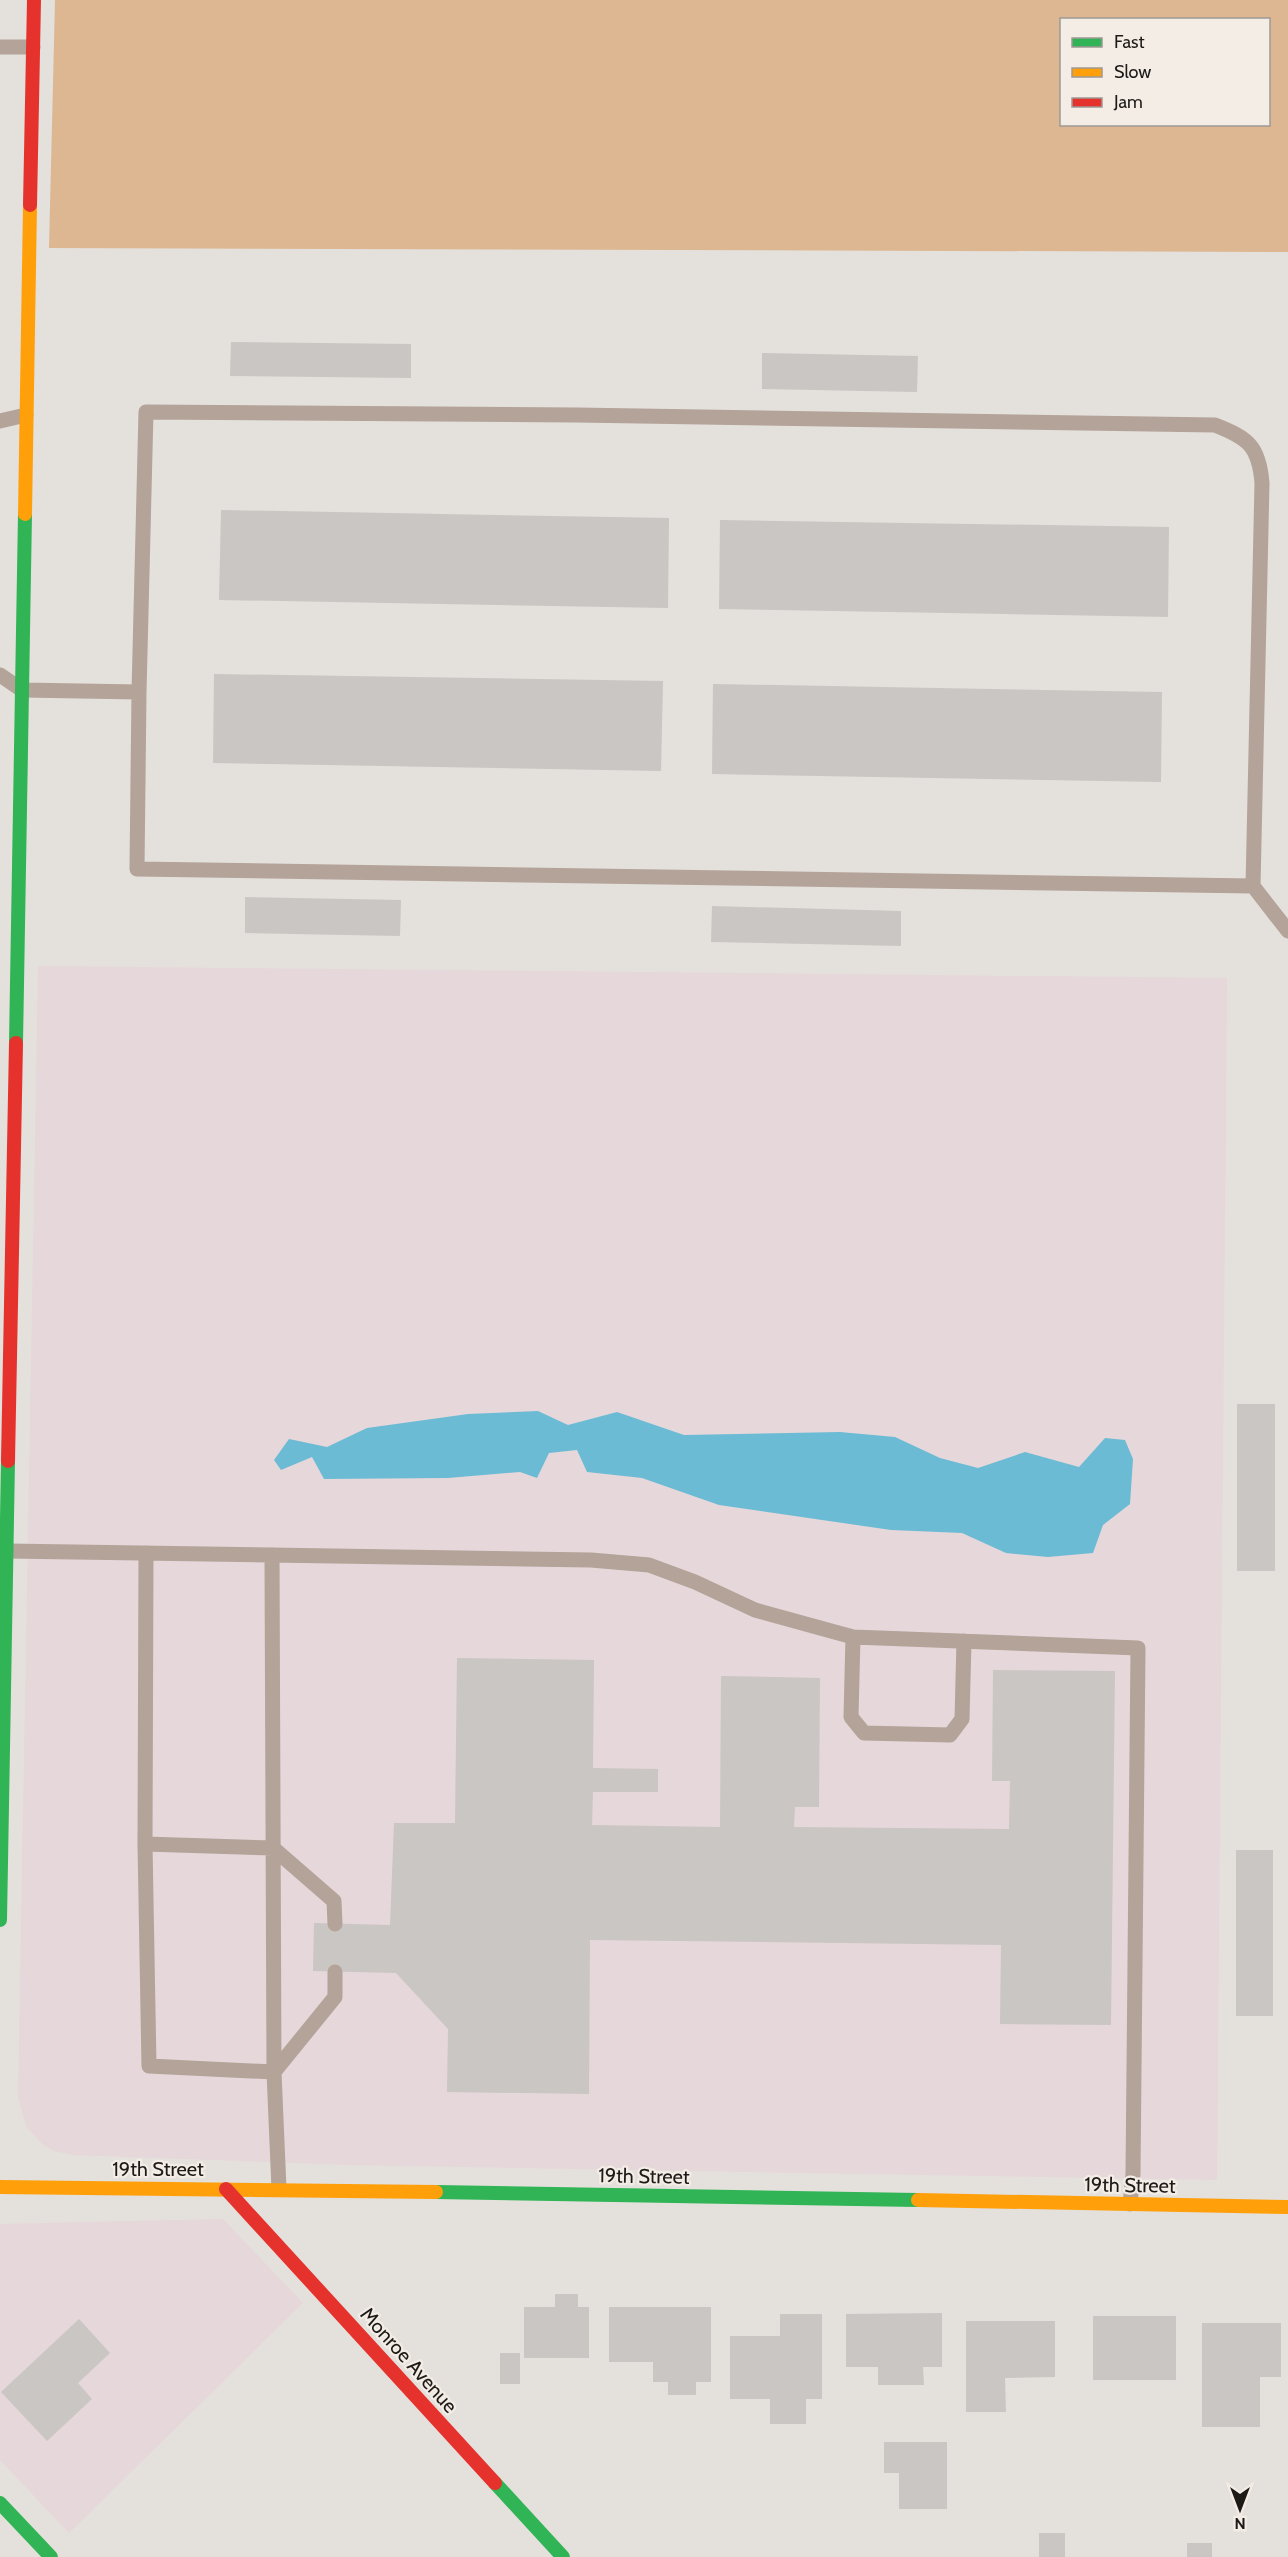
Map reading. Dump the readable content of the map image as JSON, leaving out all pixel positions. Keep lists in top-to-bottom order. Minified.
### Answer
{"streets":{"street":["19th Street","Monroe Avenue"]},"crossings":[["19th Street","Monroe Avenue"]],"legend":["Fast","Slow","Jam"],"north":"bottom"}
